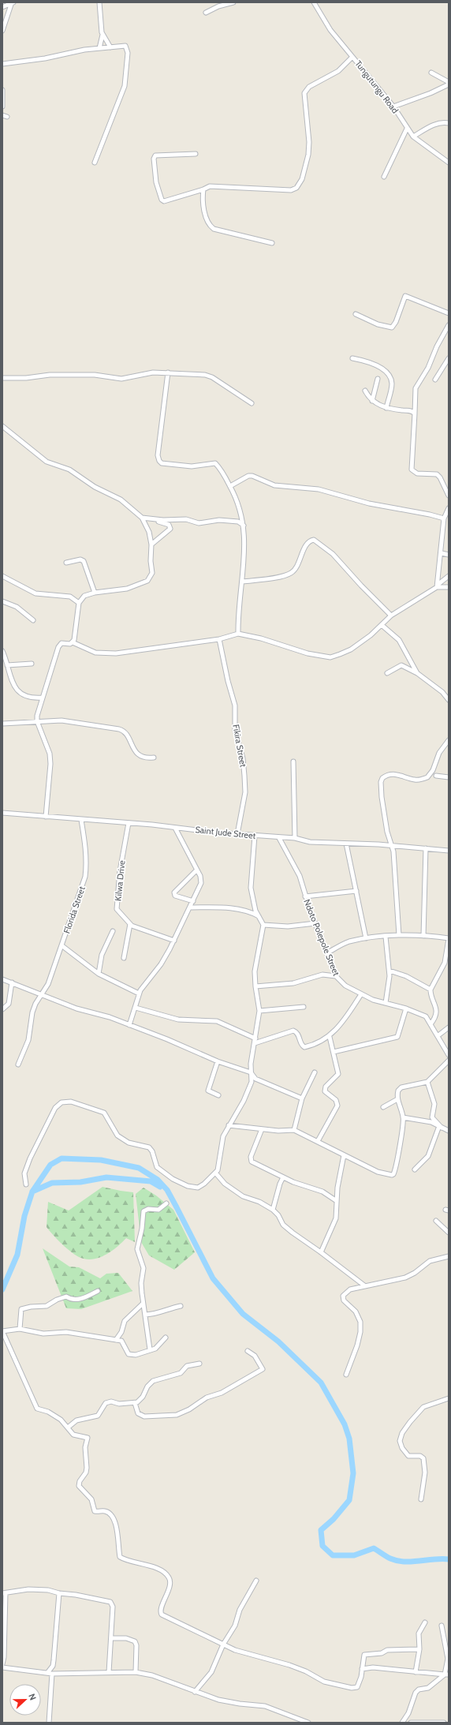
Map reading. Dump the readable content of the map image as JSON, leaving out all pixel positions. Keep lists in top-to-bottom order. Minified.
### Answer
{"streets":{"street":["Tungutungu Road","Fikira Street","Saint Jude Street","Kilwa Drive","Florida Street","Ndoto Polepole Street"]},"crossings":[["Fikira Street","Saint Jude Street"],["Saint Jude Street","Kilwa Drive"],["Saint Jude Street","Florida Street"],["Saint Jude Street","Ndoto Polepole Street"]],"north":"right"}
